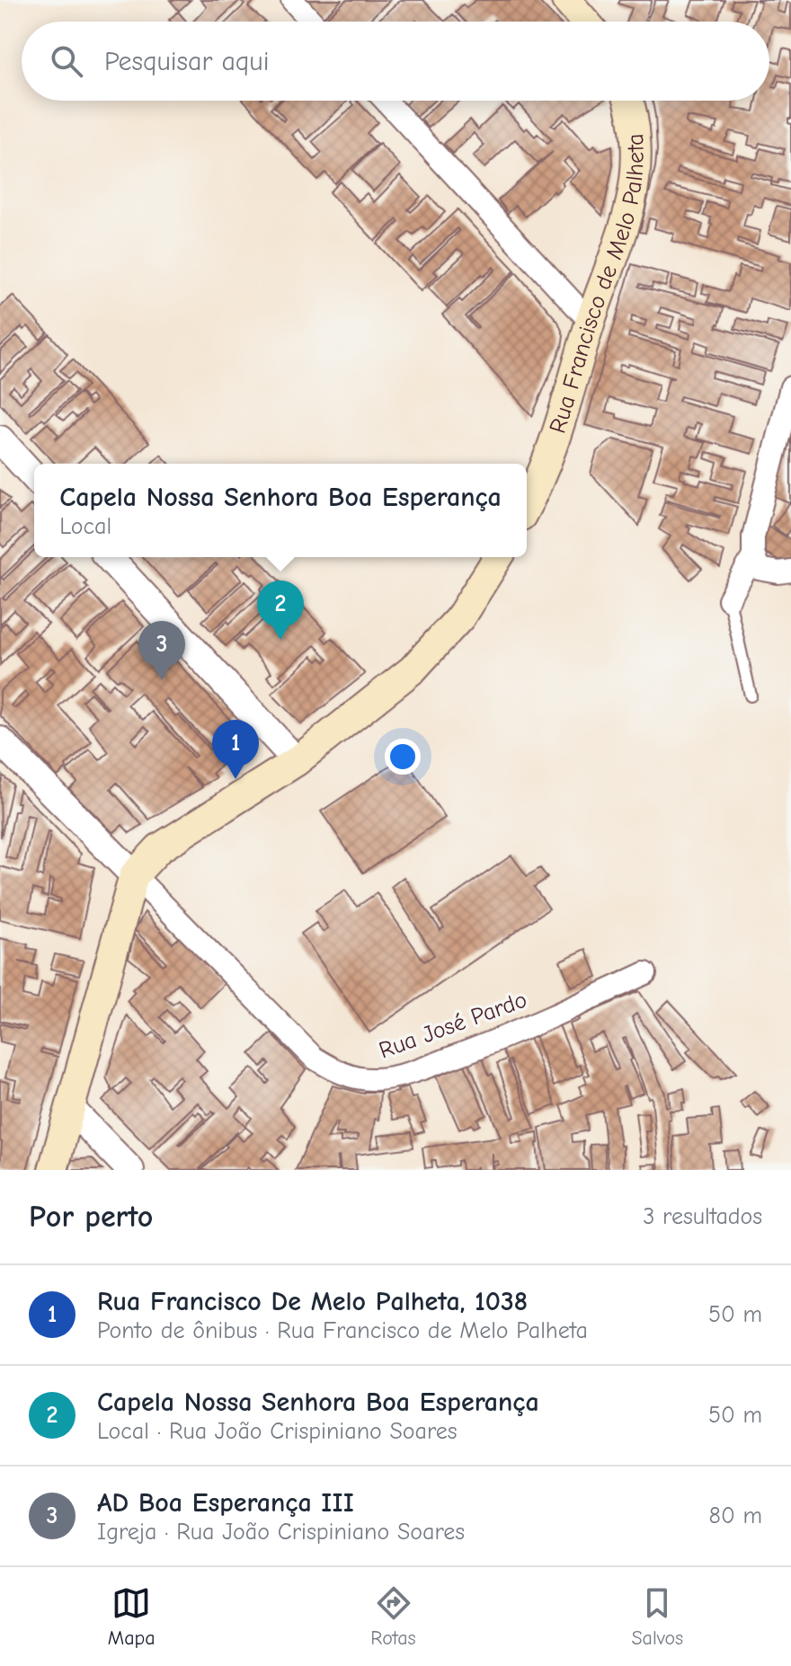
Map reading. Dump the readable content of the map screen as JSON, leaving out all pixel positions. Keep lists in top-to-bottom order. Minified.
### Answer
{"streets":{"main road":["Rua Francisco de Melo Palheta"],"street":["Rua José Pardo"]},"page":{"search":"Pesquisar aqui","popup":["Capela Nossa Senhora Boa Esperança","Local"],"pins":["2","3","1"],"heading":["Por perto","3 resultados"],"list":[{"mark":"1","name":"Rua Francisco De Melo Palheta, 1038","note":"Ponto de ônibus · Rua Francisco de Melo Palheta","value":"50 m"},{"mark":"2","name":"Capela Nossa Senhora Boa Esperança","note":"Local · Rua João Crispiniano Soares","value":"50 m"},{"mark":"3","name":"AD Boa Esperança III","note":"Igreja · Rua João Crispiniano Soares","value":"80 m"}],"nav":["Mapa","Rotas","Salvos"]}}
